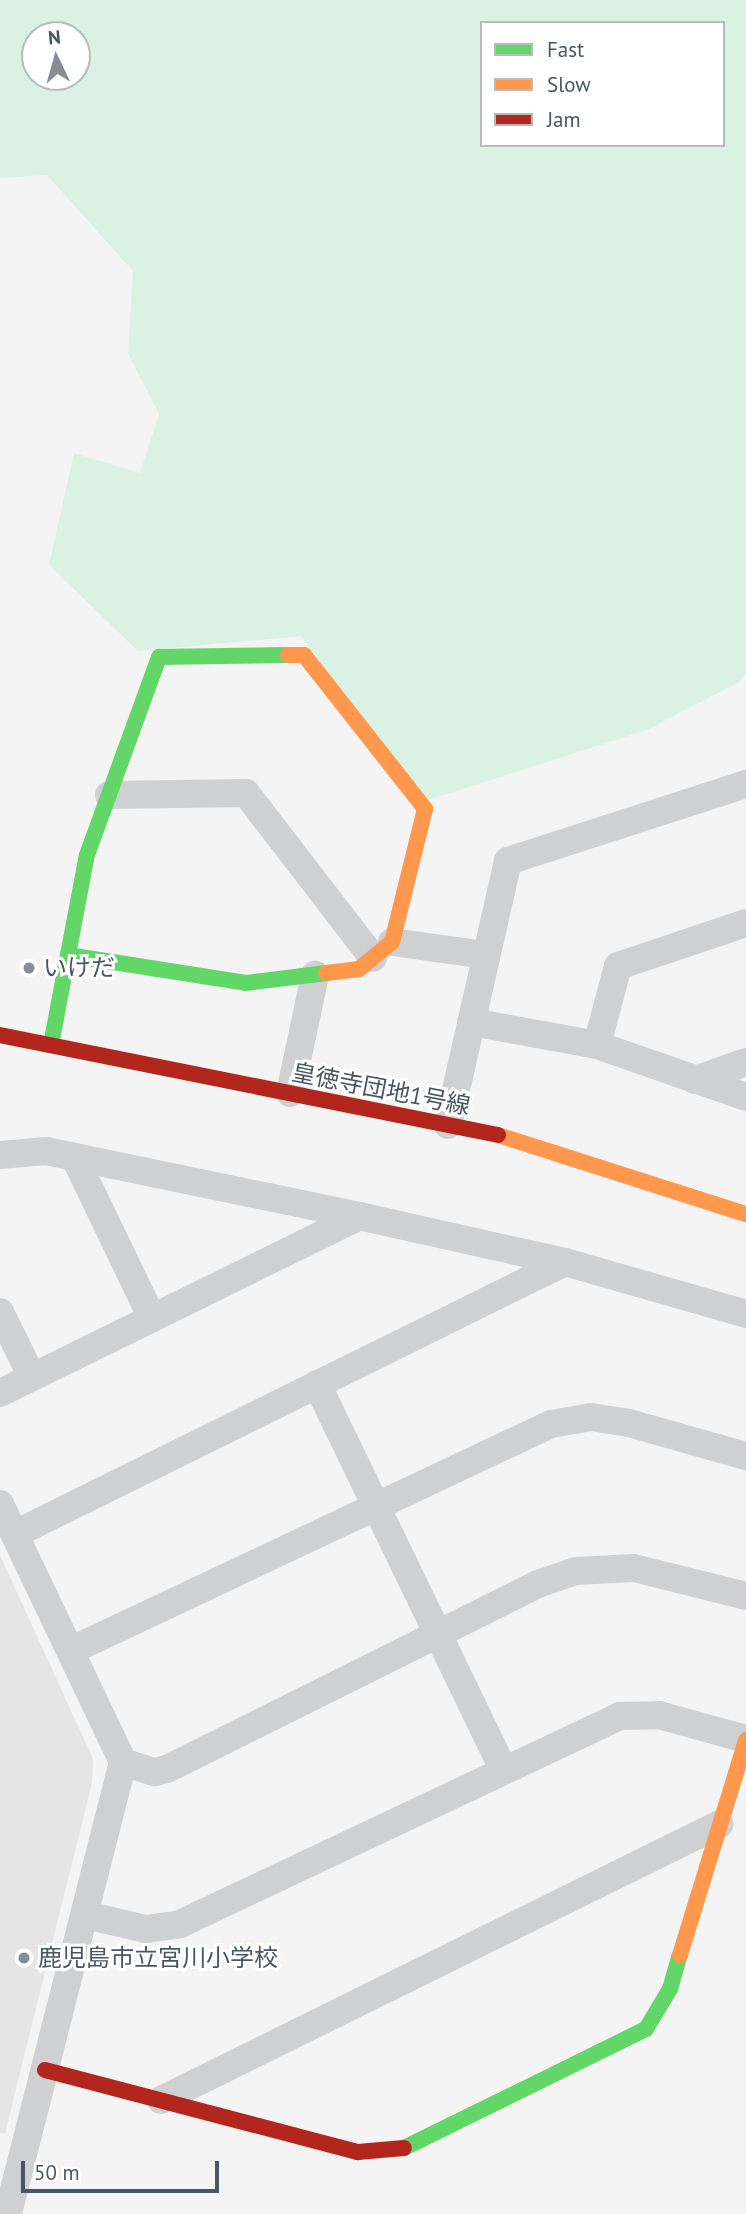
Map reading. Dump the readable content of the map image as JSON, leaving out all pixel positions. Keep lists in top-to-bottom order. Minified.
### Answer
{"streets":{"street":["皇徳寺団地1号線"]},"places":["いけだ","鹿児島市立宮川小学校"],"legend":["Fast","Slow","Jam"],"scale_bar":"50 m","north":"top"}
